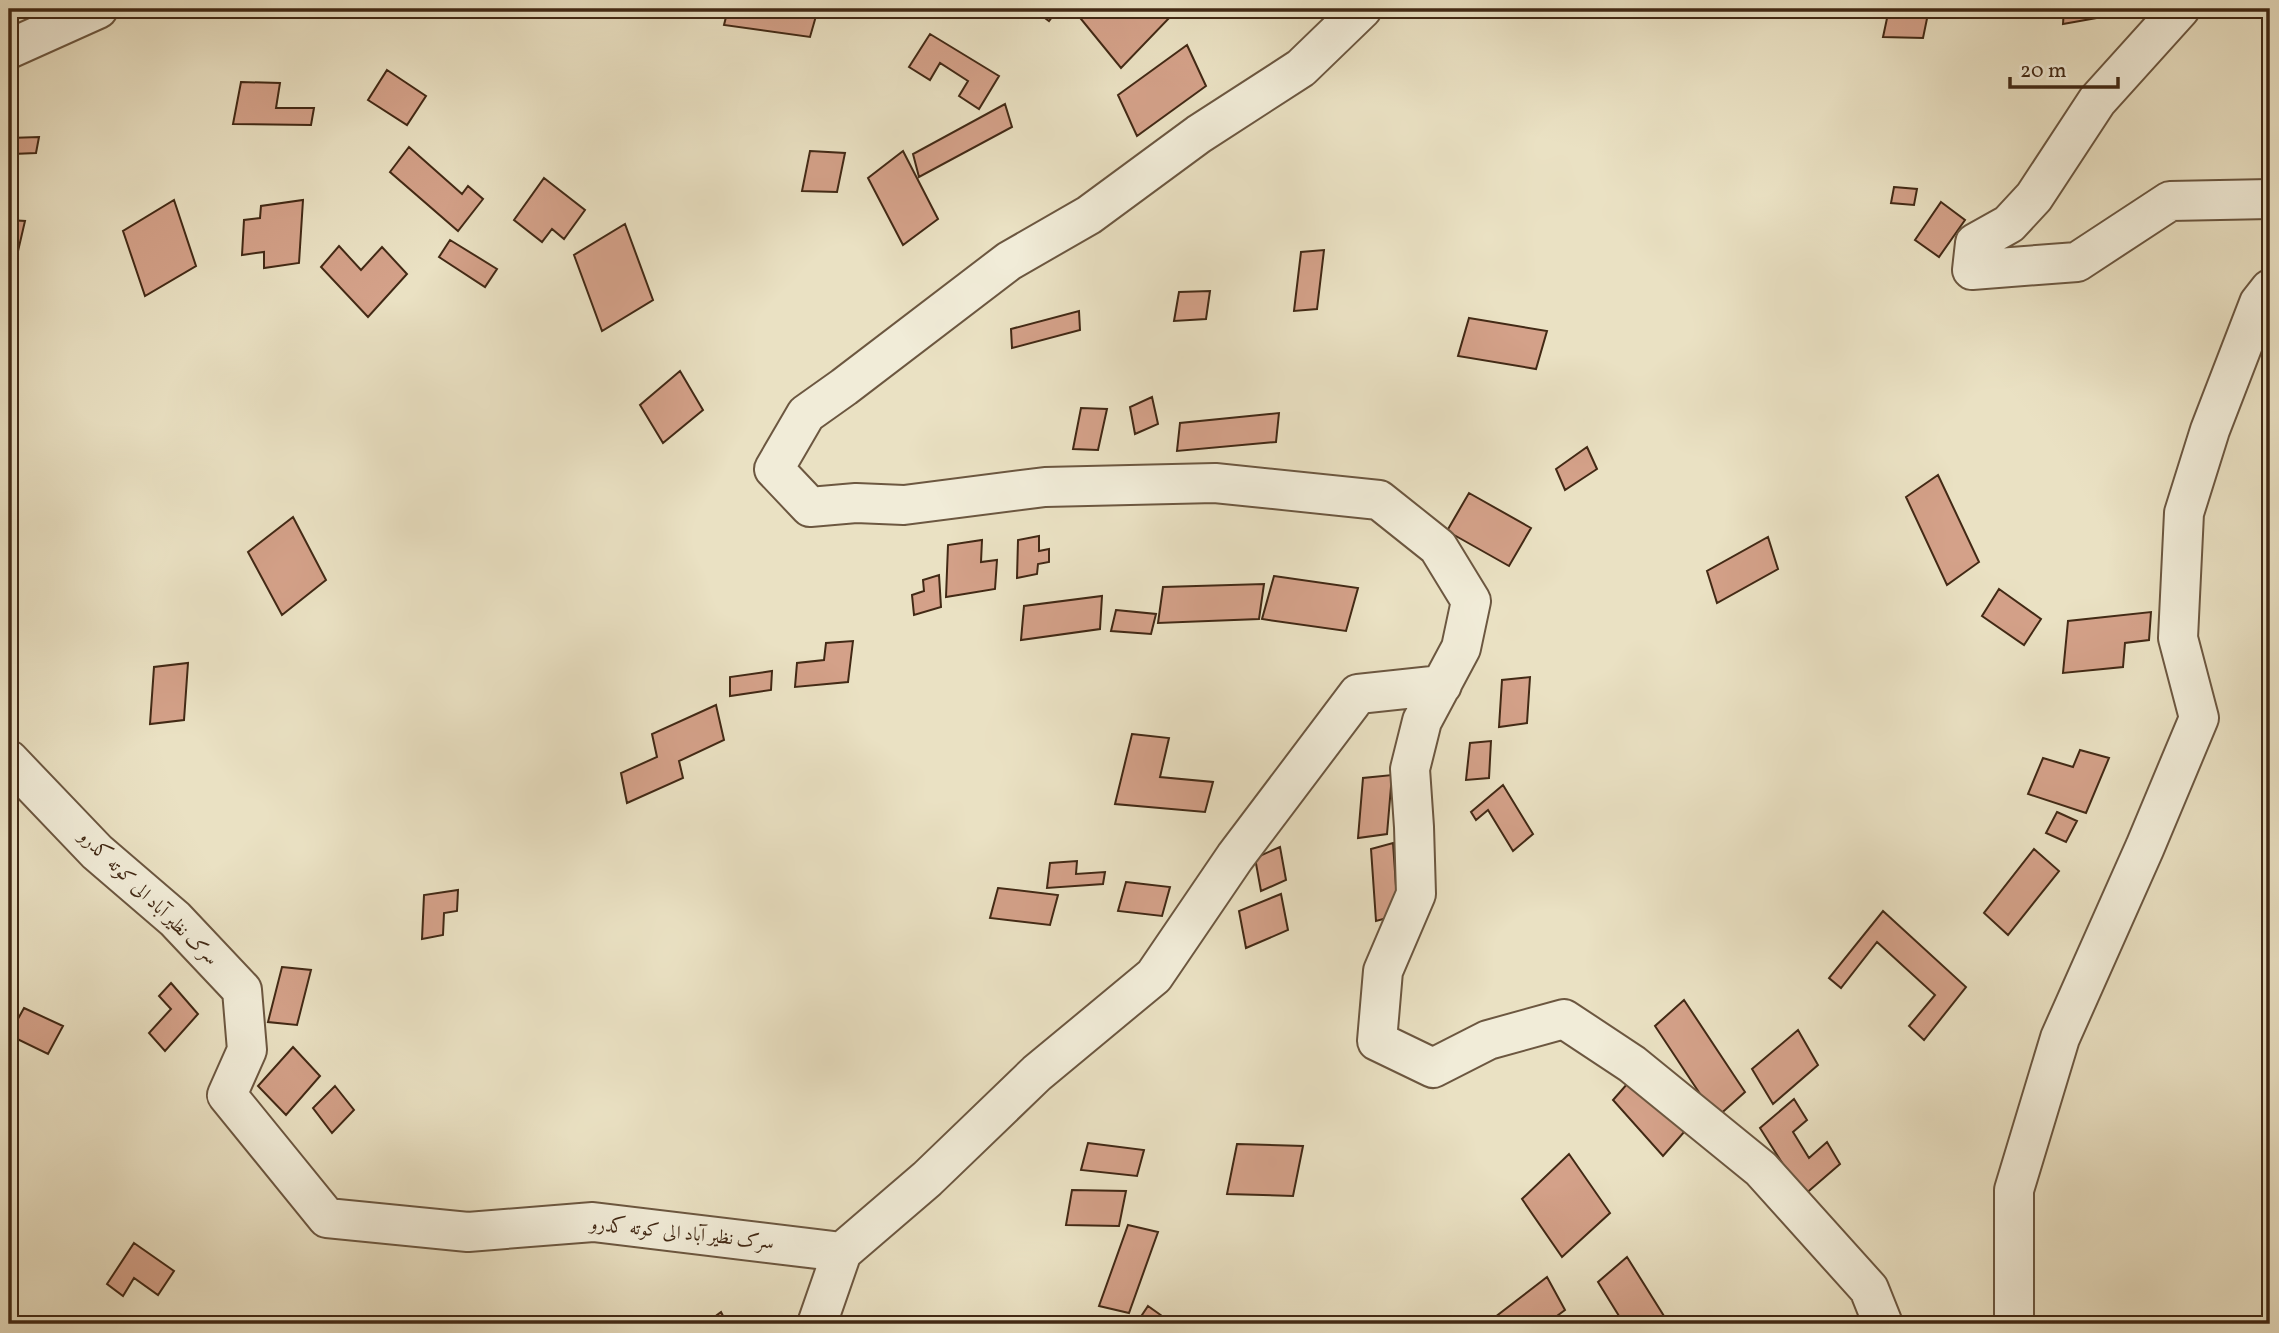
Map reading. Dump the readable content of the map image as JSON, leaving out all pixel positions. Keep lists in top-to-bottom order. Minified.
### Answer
{"streets":{"street":["سرک نظیر آباد الی کوته کدرو"]},"scale_bar":"20 m"}
